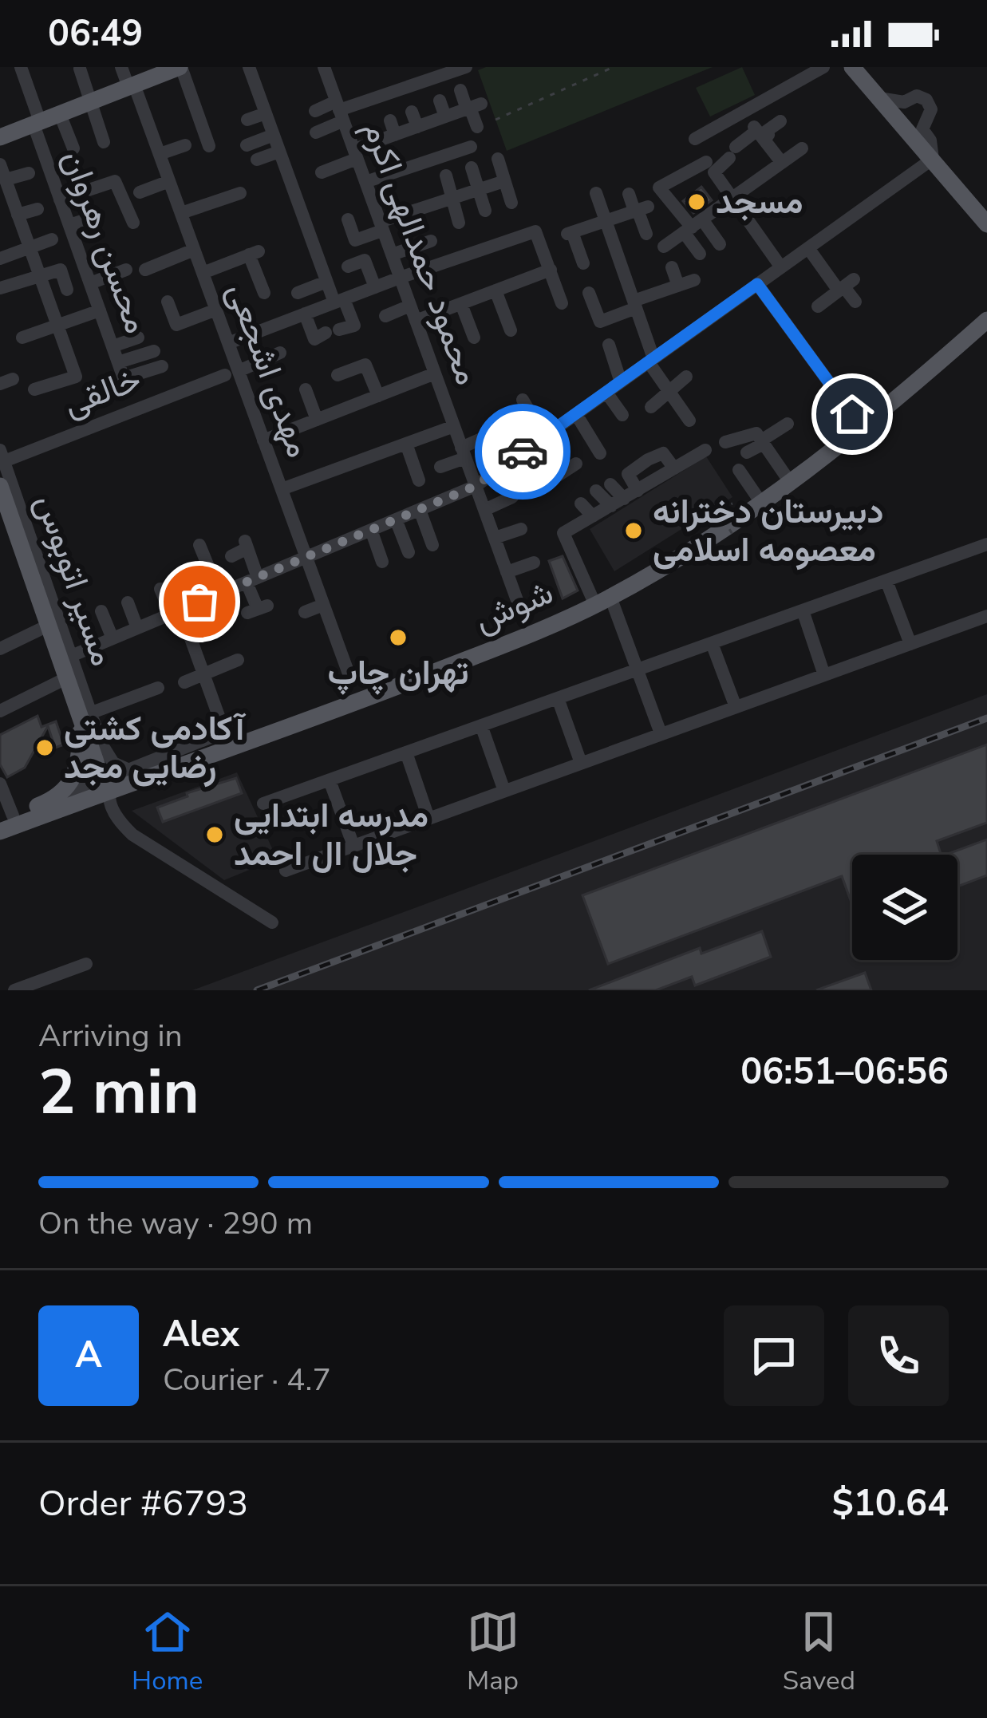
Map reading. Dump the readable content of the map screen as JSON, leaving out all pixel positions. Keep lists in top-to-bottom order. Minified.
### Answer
{"streets":{"main road":["شوش"],"street":["محسن رهروان","محمود حمدالهی اکرم","مهدی اشجعی","خالقی","مسیر اتوبوس"]},"crossings":[["مهدی اشجعی","خالقی"],["خالقی","مسیر اتوبوس"]],"places":["مسجد","دبیرستان دخترانه معصومه اسلامی","تهران چاپ","آکادمی کشتی رضایی مجد","مدرسه ابتدایی جلال ال احمد"],"page":{"status":"06:49","heading":["2 min","Arriving in","06:51–06:56"],"panel":["Alex","Courier · 4.7","Order #6793","$10.64"],"bar":"On the way · 290 m","round":"A","tabs":["Home","Map","Saved"]}}
